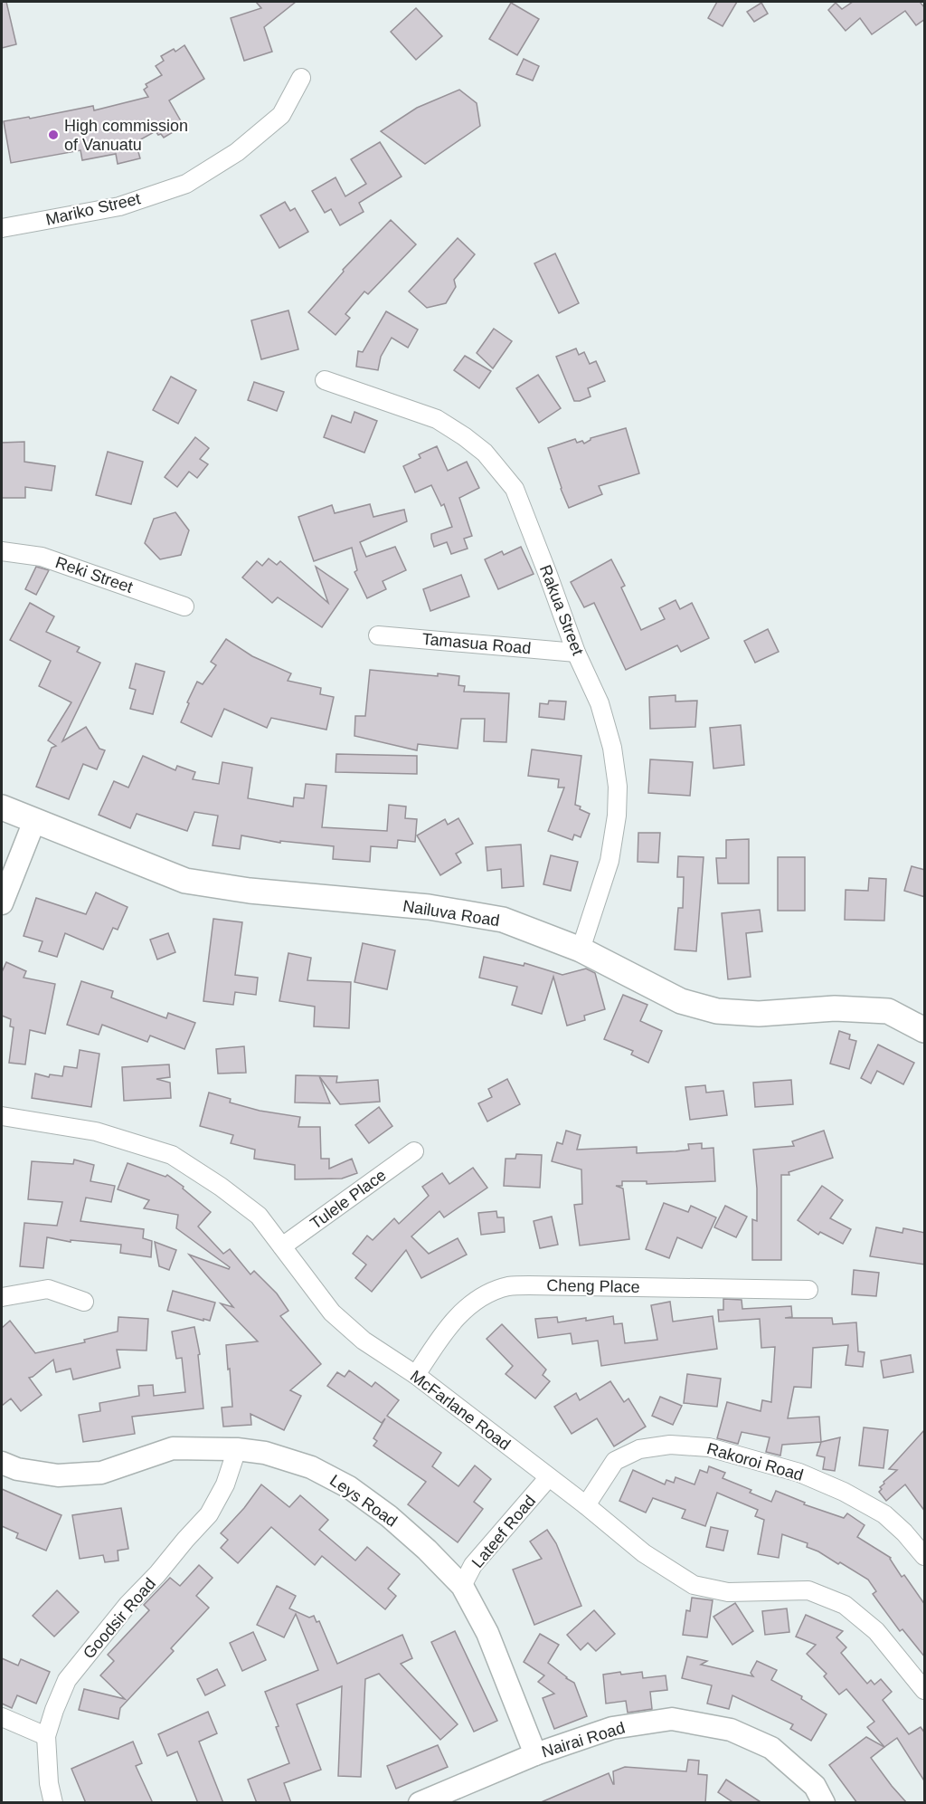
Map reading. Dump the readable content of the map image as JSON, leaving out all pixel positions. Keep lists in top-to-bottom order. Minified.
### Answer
{"streets":{"main road":["Nailuva Road"],"street":["Mariko Street","Reki Street","Rakua Street","Tamasua Road","Tulele Place","Cheng Place","McFarlane Road","Rakoroi Road","Leys Road","Lateef Road","Goodsir Road","Nairai Road"]},"crossings":[["Rakua Street","Tamasua Road"],["Rakua Street","Nailuva Road"],["Tulele Place","McFarlane Road"],["Cheng Place","McFarlane Road"],["McFarlane Road","Rakoroi Road"],["McFarlane Road","Lateef Road"],["Leys Road","Lateef Road"],["Leys Road","Goodsir Road"],["Leys Road","Nairai Road"]],"places":["High commission of Vanuatu"]}
